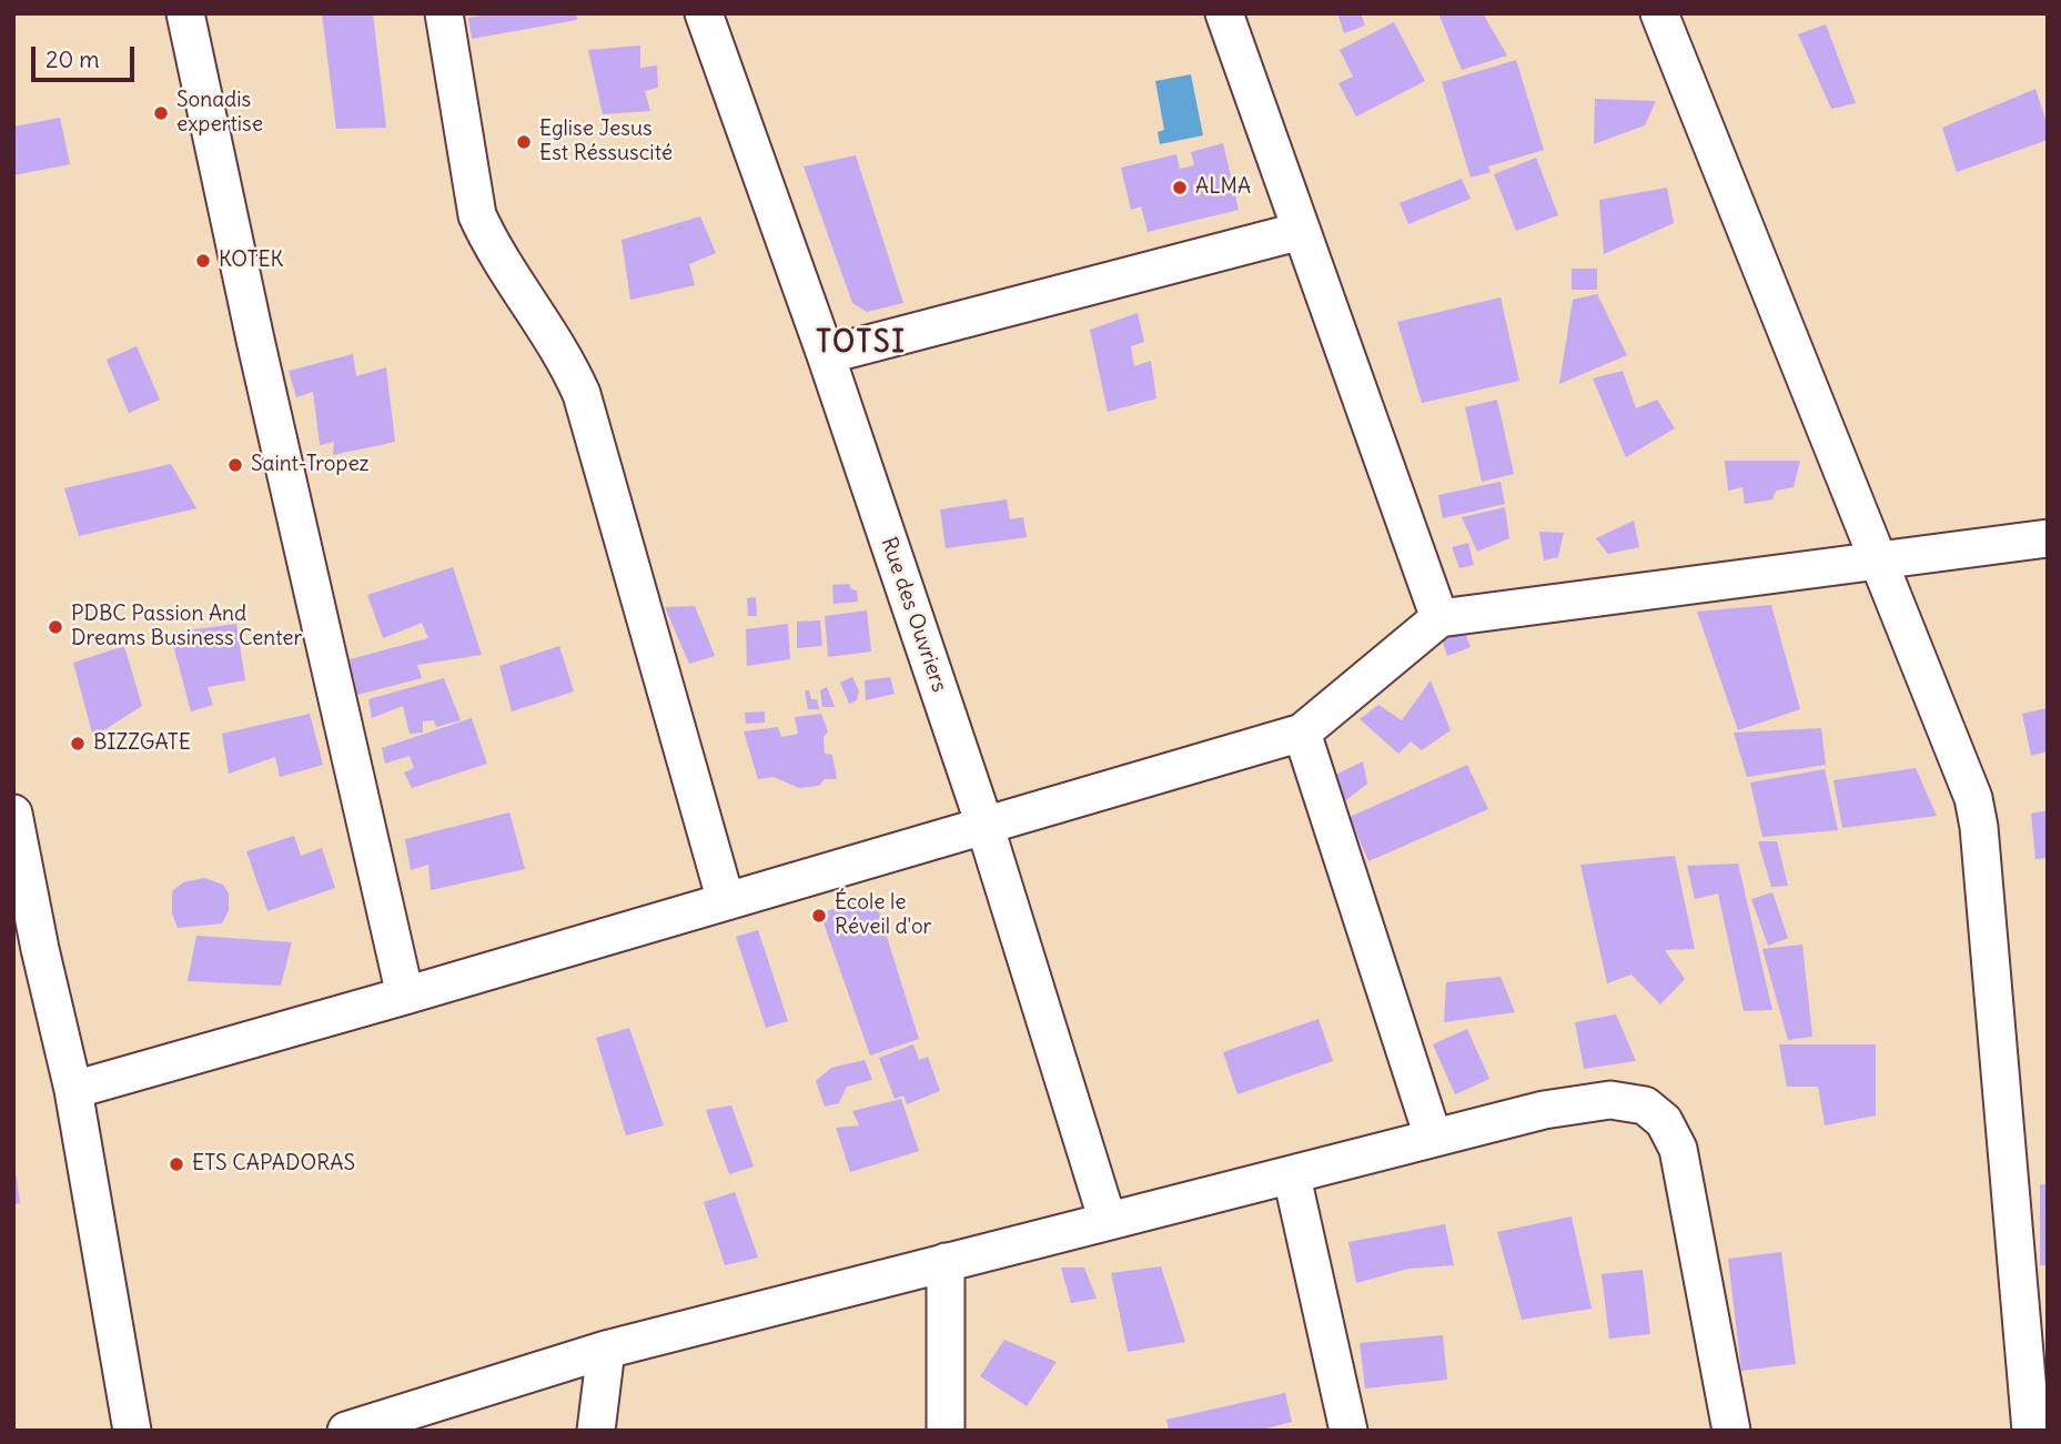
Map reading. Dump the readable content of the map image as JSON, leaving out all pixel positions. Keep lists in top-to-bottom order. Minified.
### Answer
{"streets":{"street":["Rue des Ouvriers"]},"districts":["TOTSI"],"places":["Sonadis expertise","Eglise Jesus Est Réssuscité","ALMA","KOTEK","Saint-Tropez","PDBC Passion And Dreams Business Center","BIZZGATE","École le Réveil d'or","ETS CAPADORAS"],"scale_bar":"20 m"}
